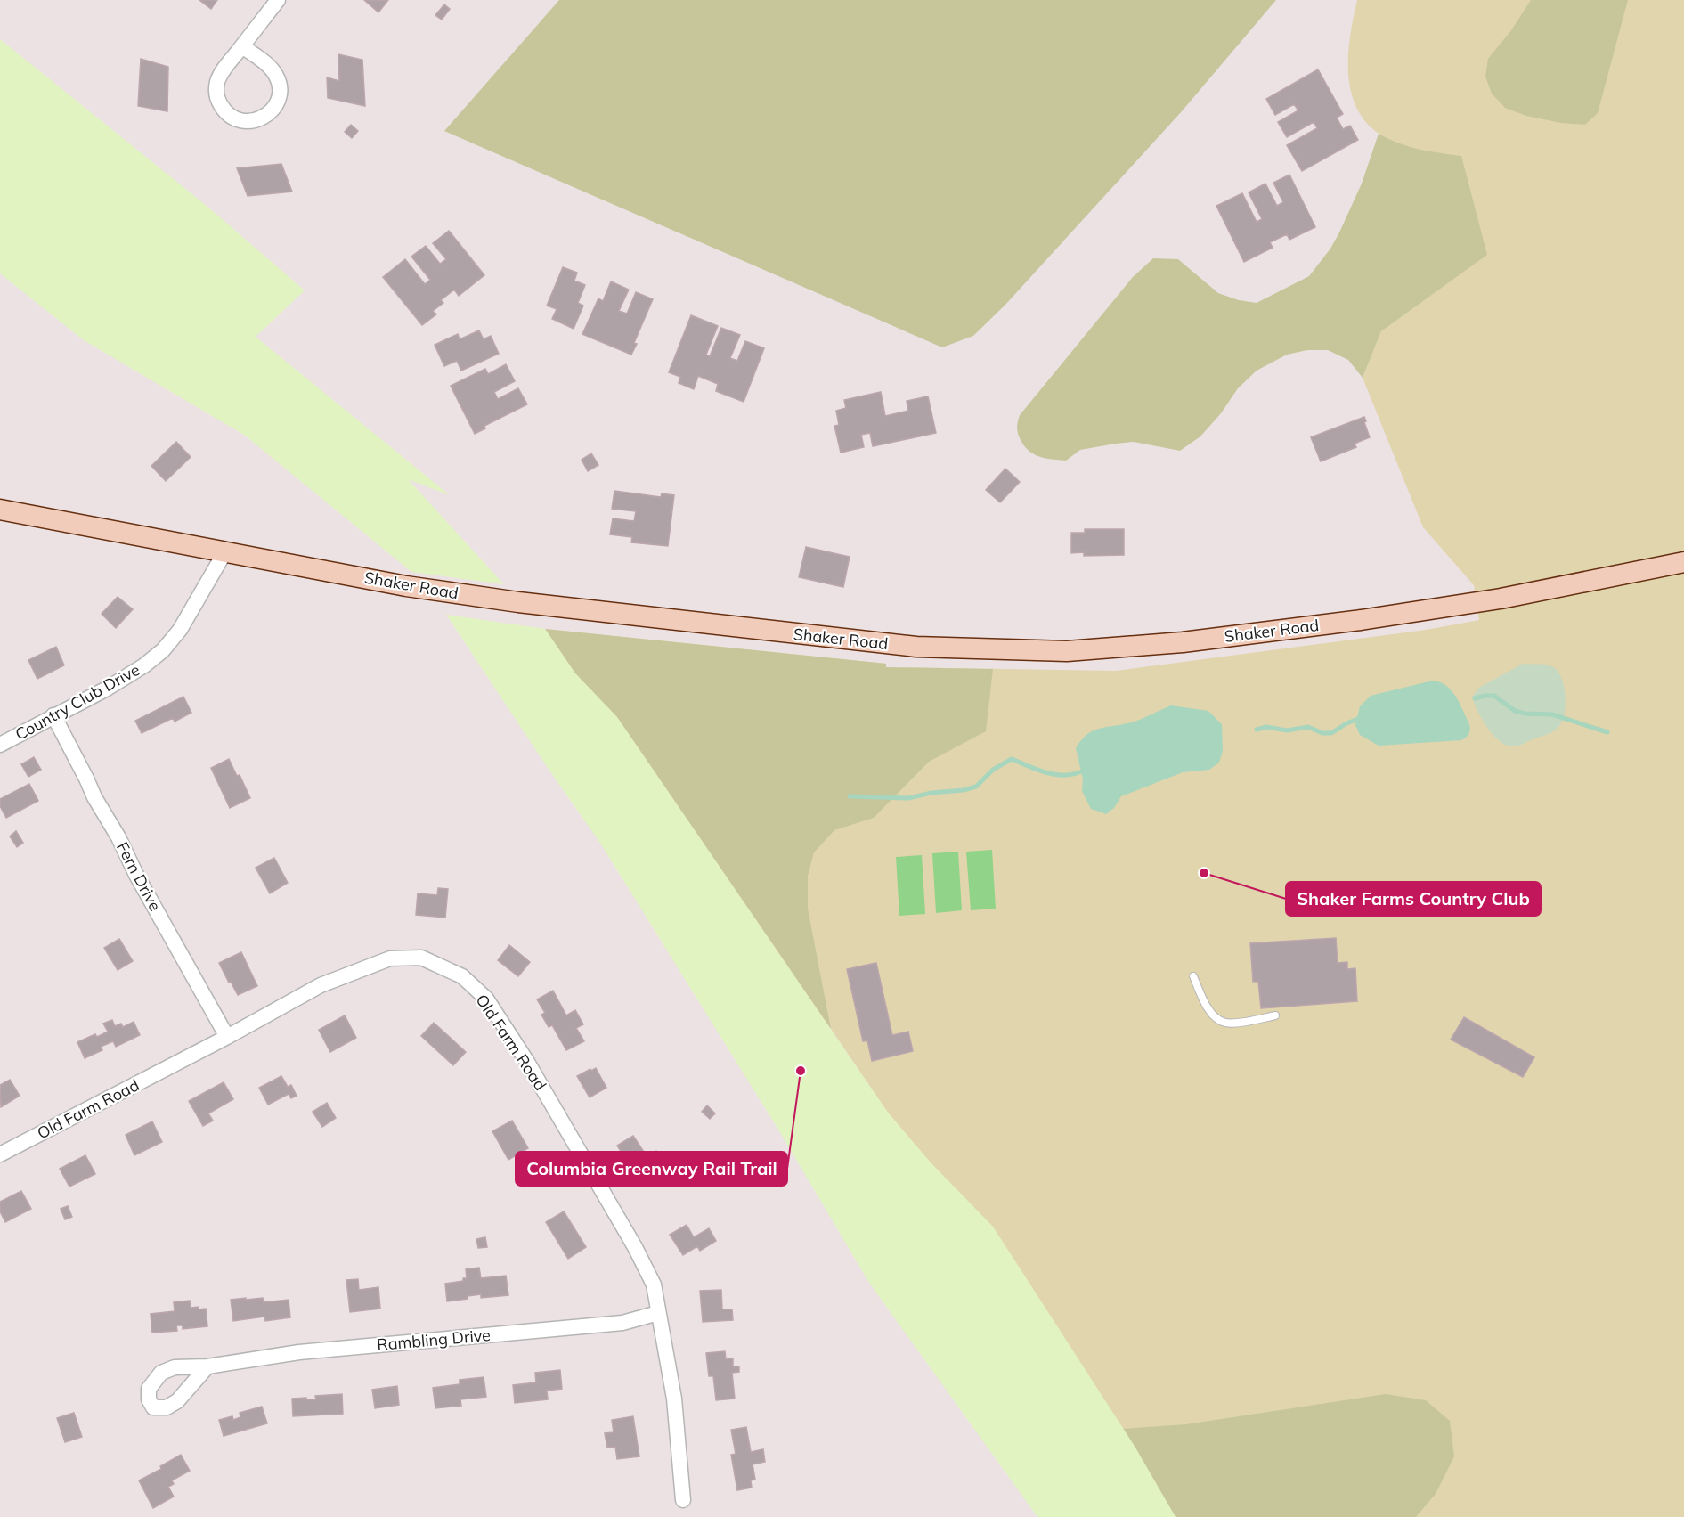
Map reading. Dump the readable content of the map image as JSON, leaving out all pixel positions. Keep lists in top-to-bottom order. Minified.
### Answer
{"streets":{"street":["Shaker Road","Country Club Drive","Fern Drive","Old Farm Road","Rambling Drive"]},"crossings":[["Shaker Road","Country Club Drive"],["Country Club Drive","Fern Drive"],["Fern Drive","Old Farm Road"],["Old Farm Road","Rambling Drive"]],"places":["Shaker Farms Country Club","Columbia Greenway Rail Trail"]}
